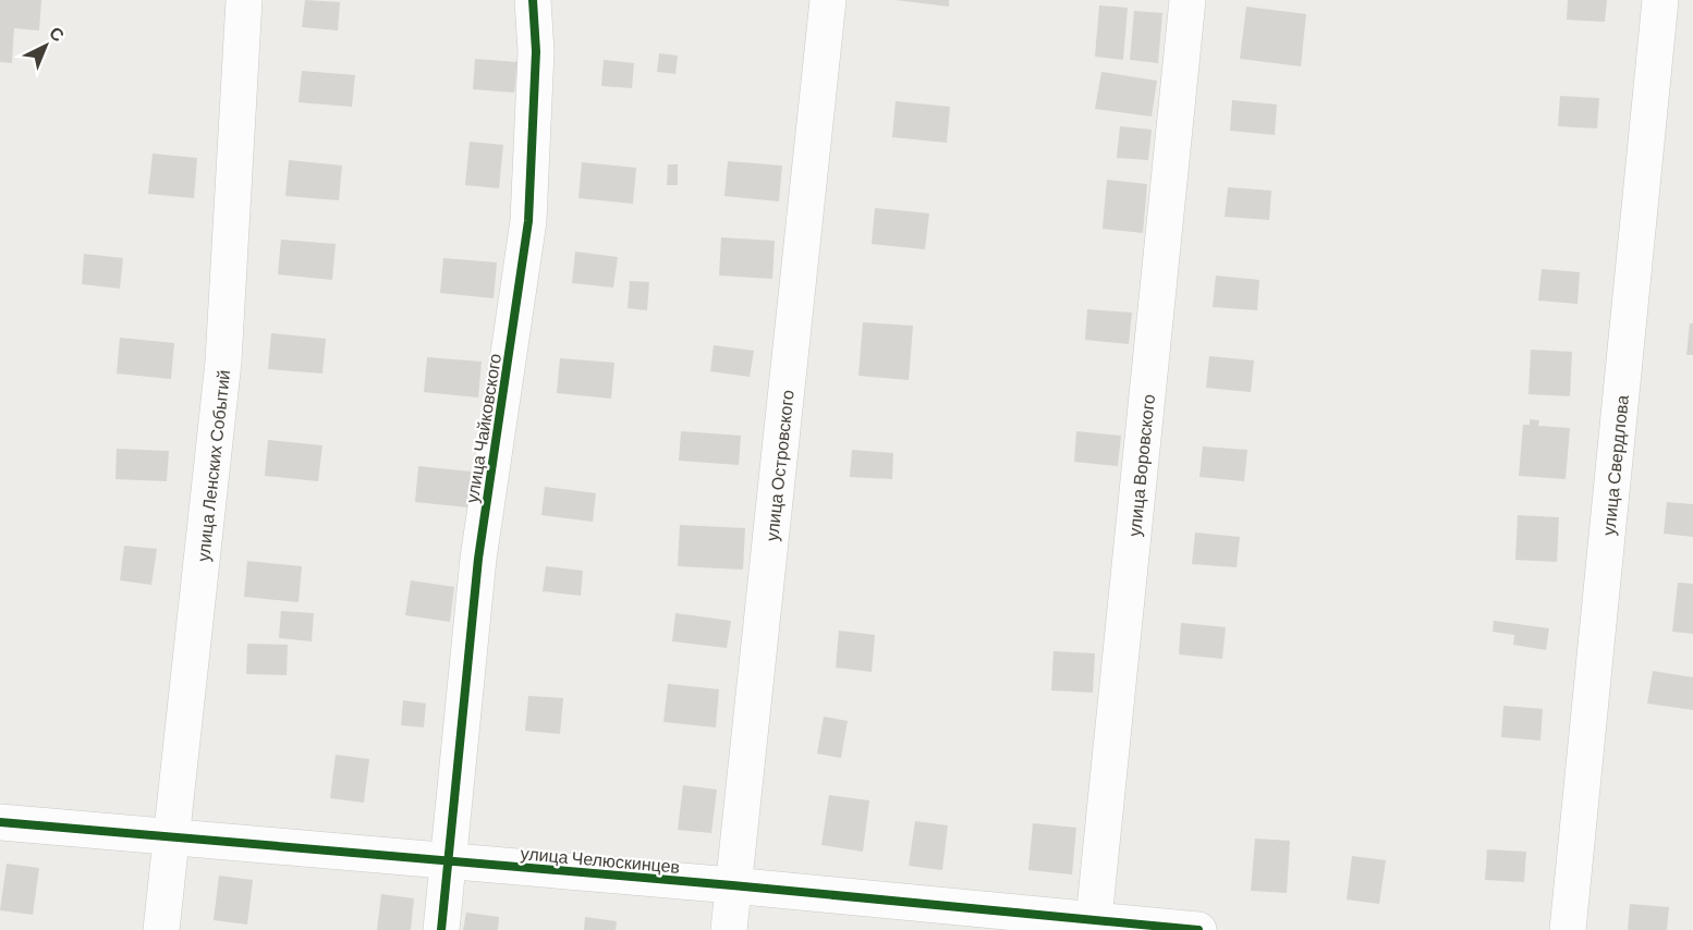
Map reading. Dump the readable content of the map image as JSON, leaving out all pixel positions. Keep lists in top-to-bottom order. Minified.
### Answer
{"streets":{"street":["улица Чайковского","улица Островского","улица Воровского","улица Свердлова","улица Ленских Событий","улица Челюскинцев"]},"crossings":[["улица Чайковского","улица Челюскинцев"],["улица Островского","улица Челюскинцев"],["улица Воровского","улица Челюскинцев"],["улица Ленских Событий","улица Челюскинцев"]],"north":"top right"}
